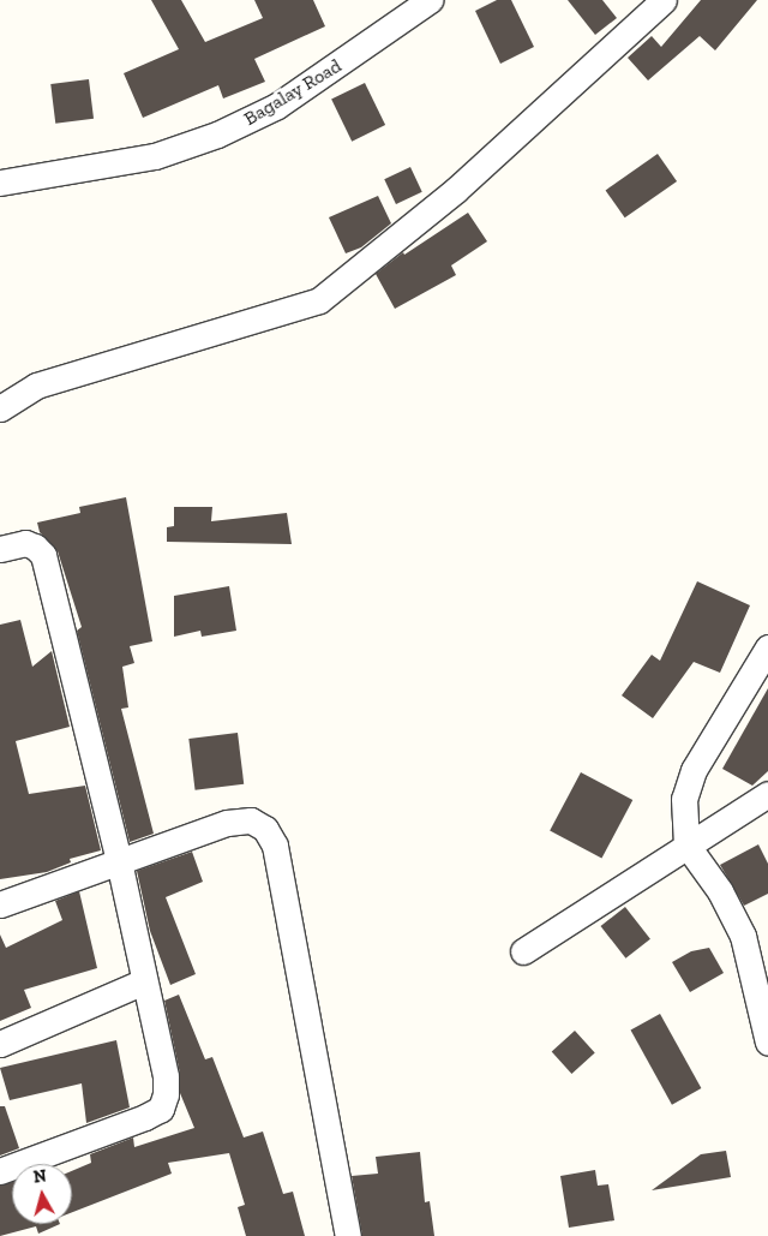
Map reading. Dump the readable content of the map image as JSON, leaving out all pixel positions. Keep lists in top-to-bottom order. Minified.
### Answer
{"streets":{"street":["Bagalay Road"]},"north":"top"}
